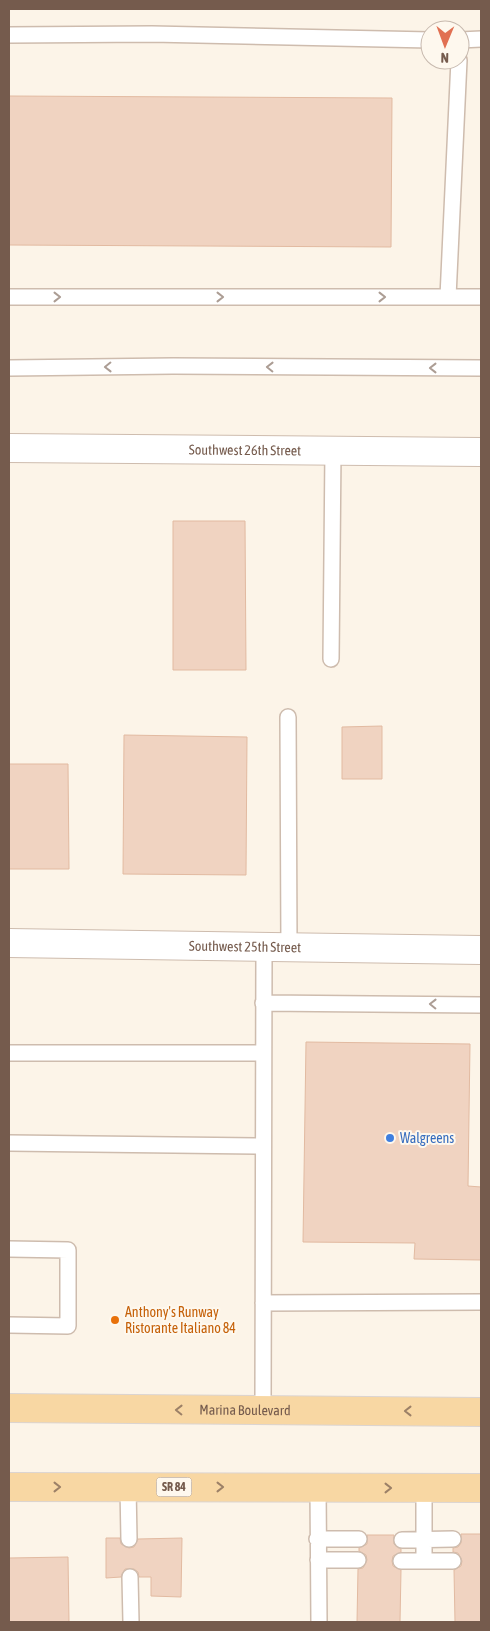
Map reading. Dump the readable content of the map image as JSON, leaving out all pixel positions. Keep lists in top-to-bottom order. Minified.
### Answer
{"streets":{"main road":["Marina Boulevard","SR 84"],"street":["Southwest 26th Street","Southwest 25th Street"]},"places":["Walgreens","Anthony's Runway Ristorante Italiano 84"],"north":"bottom"}
